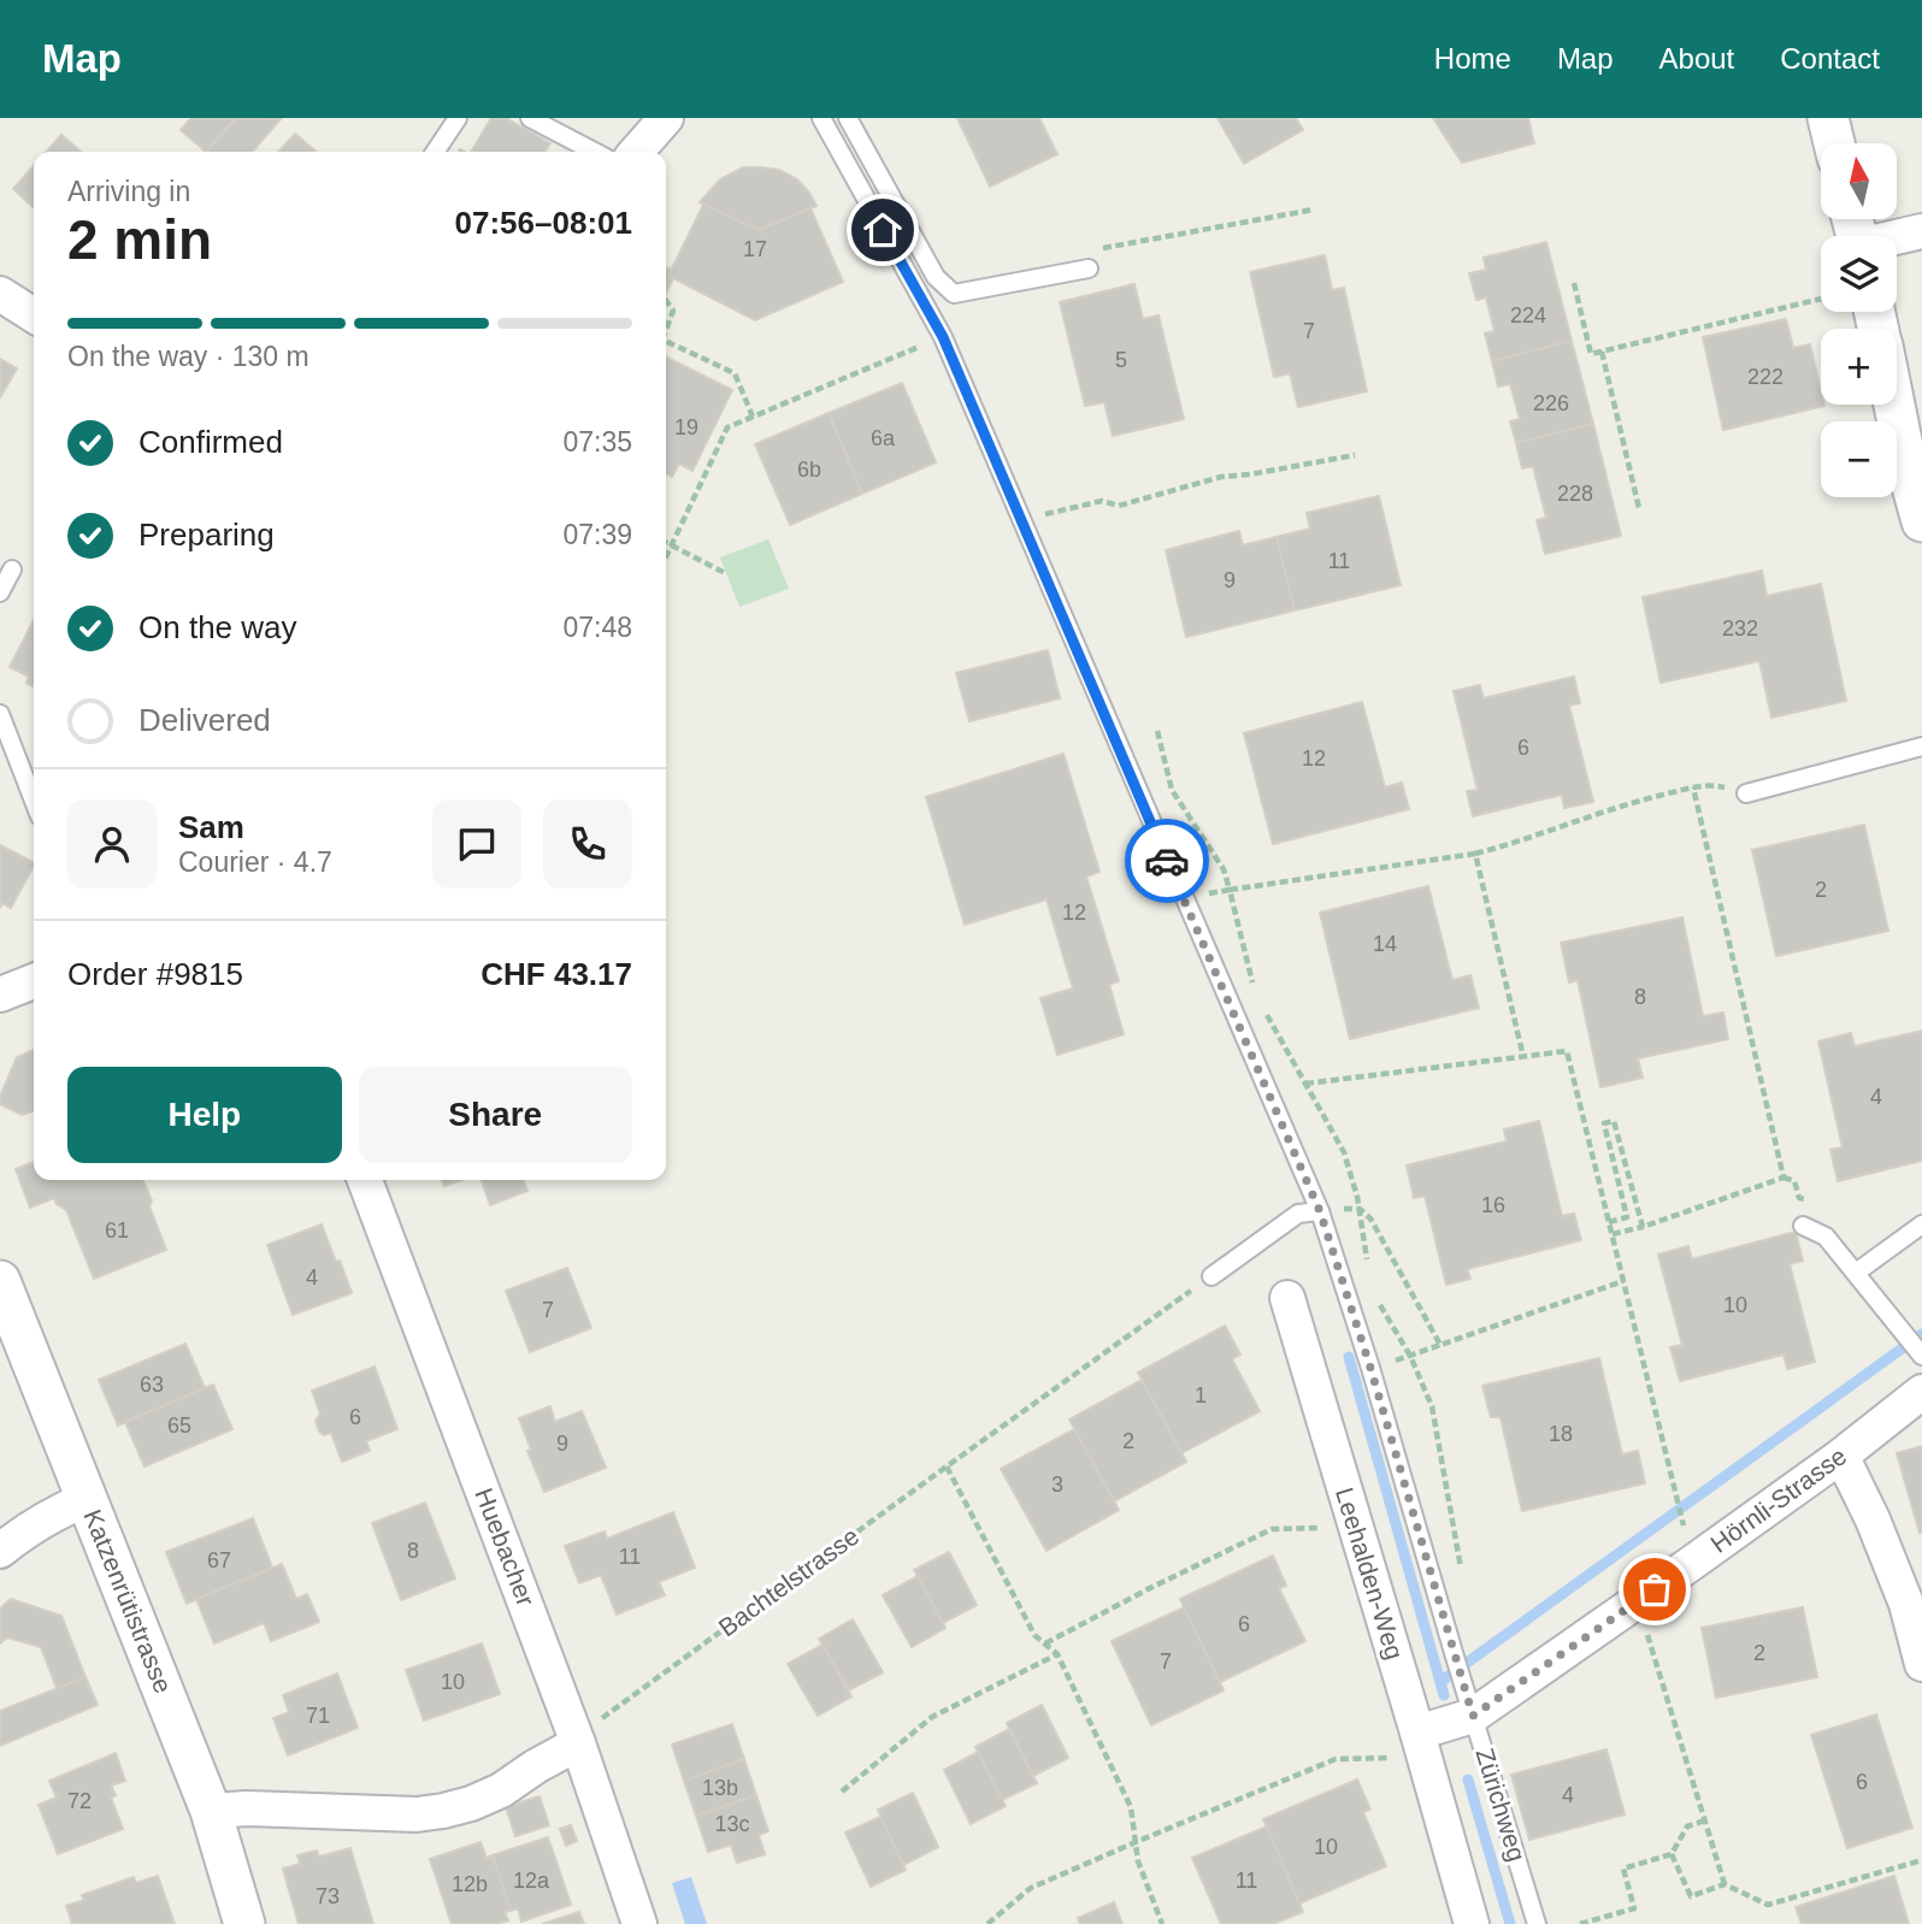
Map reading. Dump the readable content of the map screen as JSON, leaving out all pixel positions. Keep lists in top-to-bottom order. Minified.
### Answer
{"streets":{"street":["Hörnli-Strasse","Huebacher","Leehalden-Weg","Katzenrütistrasse"],"lane":["Zürichweg"],"path":["Bachtelstrasse"]},"crossings":[["Hörnli-Strasse","Leehalden-Weg"],["Hörnli-Strasse","Zürichweg"],["Huebacher","Bachtelstrasse"]],"house_numbers":["17","224","7","5","222","226","19","6a","6b","228","11","9","232","6","12","2","12","14","8","4","16","61","4","10","7","63","1","6","65","18","2","9","3","8","11","67","6","2","7","10","71","6","13b","4","72","13c","10","12a","11","12b","73"],"north":"top","page":{"header":"Map","nav":["Home","Map","About","Contact"],"map_buttons":["+","−"],"heading":["2 min","Arriving in","07:56–08:01"],"panel":["Sam","Courier · 4.7","Order #9815","CHF 43.17"],"bar":"On the way · 130 m","list":[["Confirmed","07:35"],["Preparing","07:39"],["On the way","07:48"],"Delivered"],"buttons":["Help","Share"]}}
